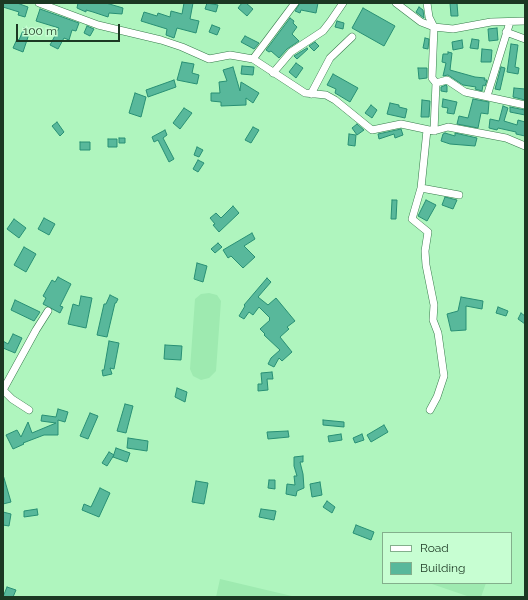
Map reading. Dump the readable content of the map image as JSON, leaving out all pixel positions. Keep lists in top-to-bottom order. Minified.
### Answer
{"legend":["Road","Building"],"scale_bar":"100 m"}
